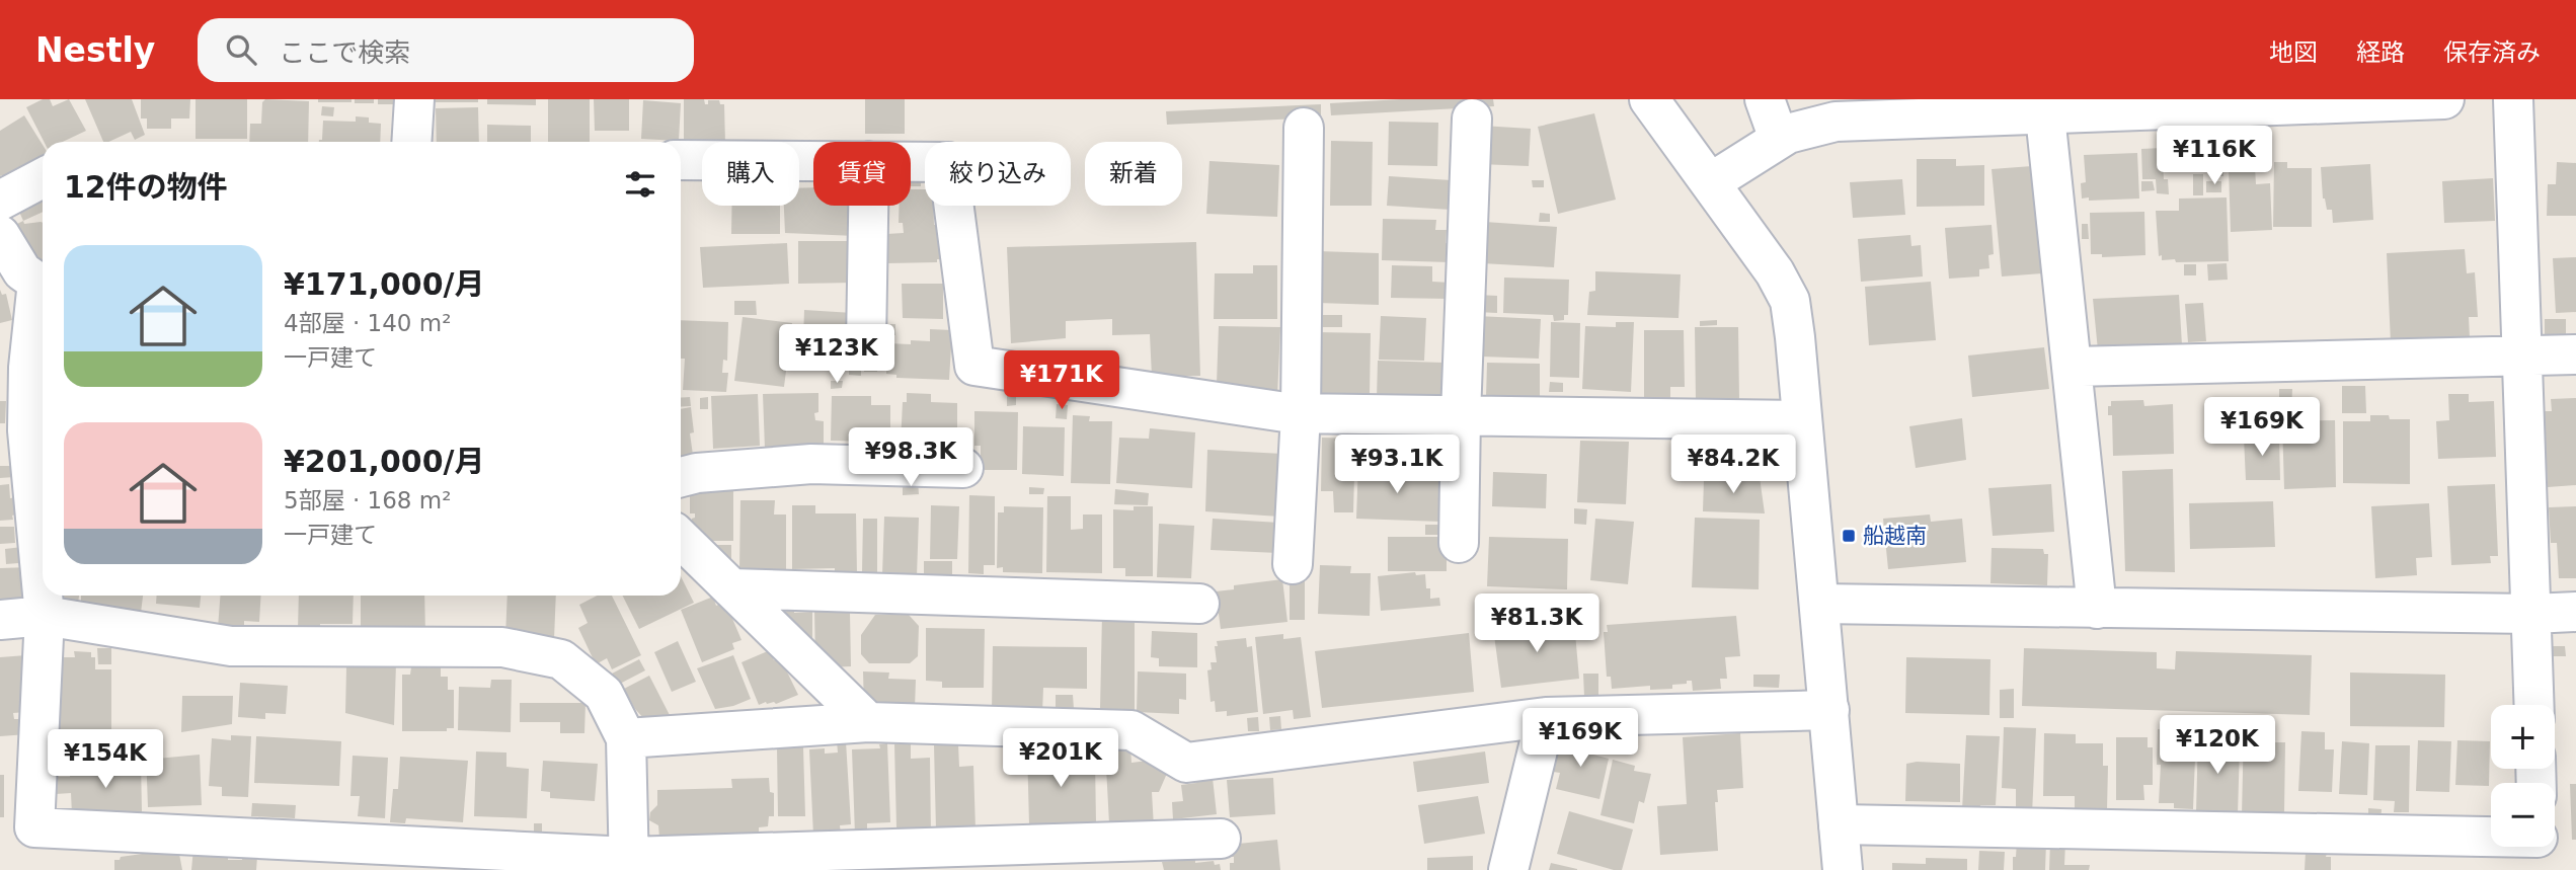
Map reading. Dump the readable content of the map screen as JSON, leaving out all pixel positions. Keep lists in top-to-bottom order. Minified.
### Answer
{"places":{"transit":["船越南"]},"page":{"header":"Nestly","search":"ここで検索","nav":["地図","経路","保存済み"],"price":["¥116K","¥123K","¥171K","¥169K","¥98.3K","¥93.1K","¥84.2K","¥81.3K","¥169K","¥120K","¥201K","¥154K"],"chip":["購入","賃貸","絞り込み","新着"],"heading":"12件の物件","list":[{"name":"¥171,000/月","note":"4部屋 · 140 m² · 一戸建て"},{"name":"¥201,000/月","note":"5部屋 · 168 m² · 一戸建て"}],"map_buttons":["+","−"]}}
